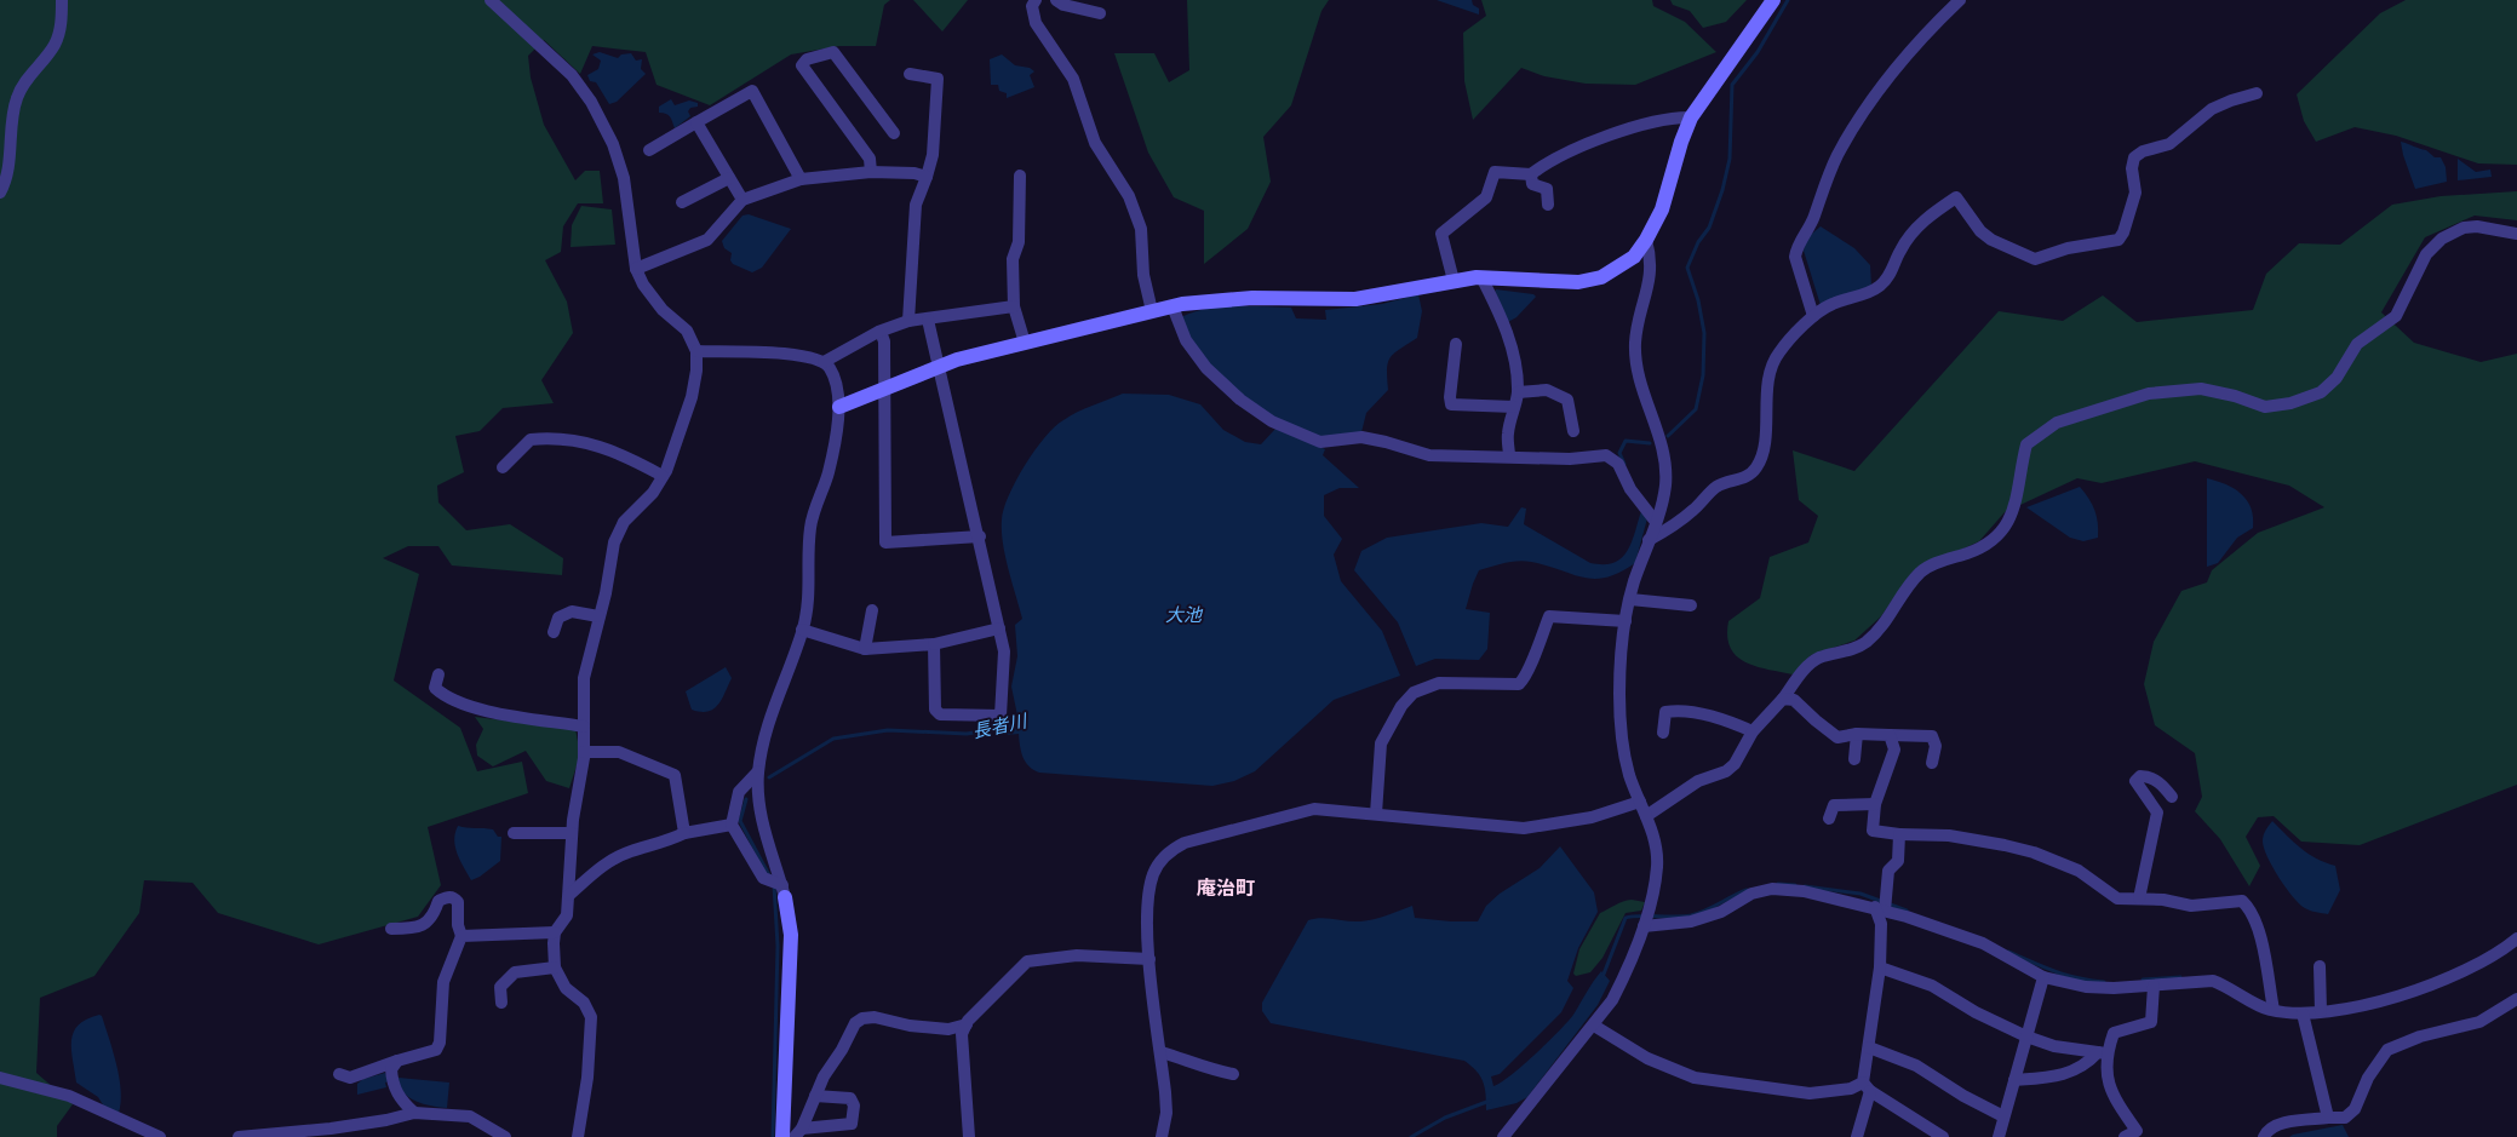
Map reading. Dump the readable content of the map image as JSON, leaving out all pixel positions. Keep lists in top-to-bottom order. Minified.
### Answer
{"districts":["庵治町"],"water":["大池","長者川"]}
